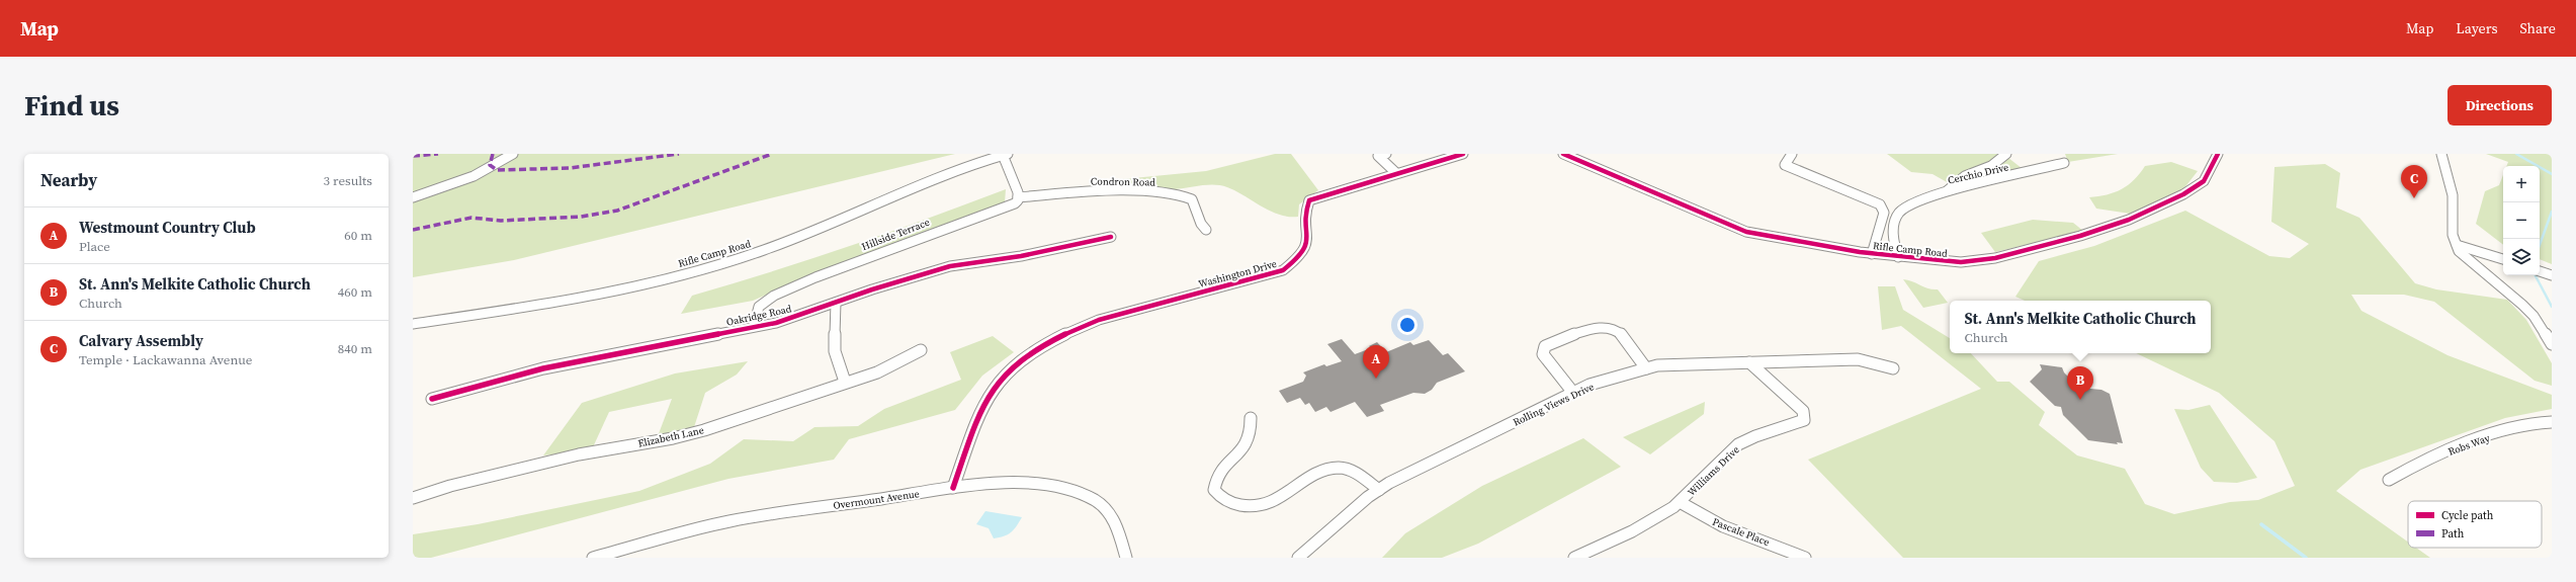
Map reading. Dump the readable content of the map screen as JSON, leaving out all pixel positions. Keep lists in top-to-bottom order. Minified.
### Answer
{"streets":{"street":["Cerchio Drive","Condron Road","Hillside Terrace","Rifle Camp Road","Washington Drive","Oakridge Road","Rolling Views Drive","Elizabeth Lane","Robs Way","Williams Drive","Overmount Avenue","Pascale Place"]},"crossings":[["Condron Road","Hillside Terrace"],["Hillside Terrace","Oakridge Road"],["Washington Drive","Overmount Avenue"],["Rolling Views Drive","Williams Drive"],["Williams Drive","Pascale Place"]],"legend":["Cycle path","Path"],"page":{"header":"Map","nav":["Map","Layers","Share"],"buttons":"Directions","title":"Find us","heading":["Nearby","3 results"],"pins":["C","A","B"],"map_buttons":["+","−"],"list":[{"mark":"A","name":"Westmount Country Club","note":"Place","value":"60 m"},{"mark":"B","name":"St. Ann's Melkite Catholic Church","note":"Church","value":"460 m"},{"mark":"C","name":"Calvary Assembly","note":"Temple · Lackawanna Avenue","value":"840 m"}],"popup":["St. Ann's Melkite Catholic Church","Church"]}}
